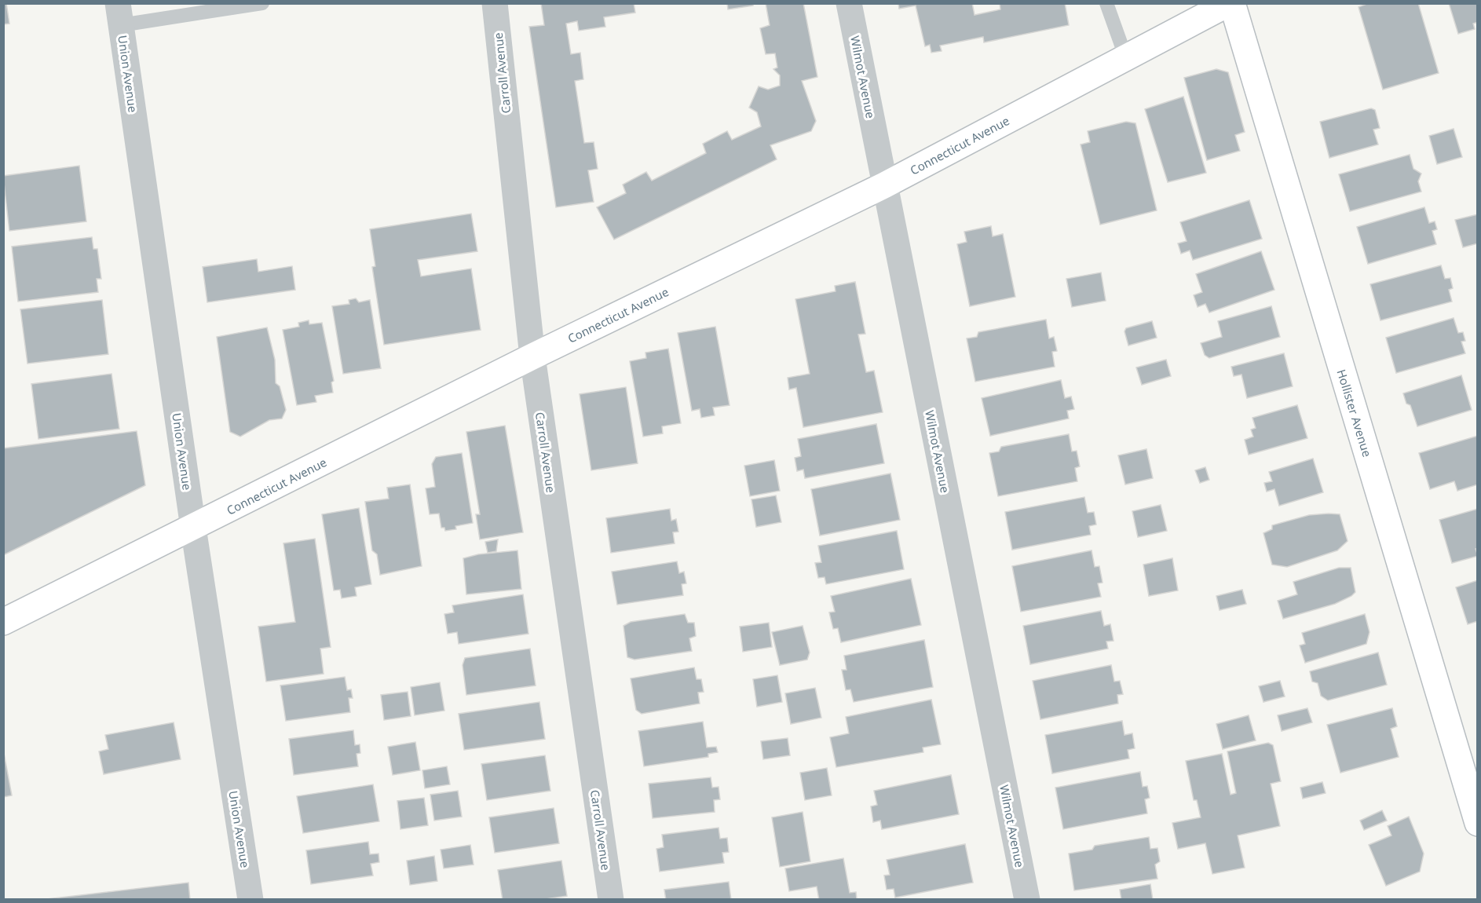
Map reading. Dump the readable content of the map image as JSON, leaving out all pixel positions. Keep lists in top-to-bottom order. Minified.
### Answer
{"streets":{"main road":["Connecticut Avenue","Hollister Avenue"],"street":["Carroll Avenue","Union Avenue","Wilmot Avenue"]},"crossings":[["Carroll Avenue","Connecticut Avenue"],["Union Avenue","Connecticut Avenue"],["Wilmot Avenue","Connecticut Avenue"],["Connecticut Avenue","Hollister Avenue"]]}
